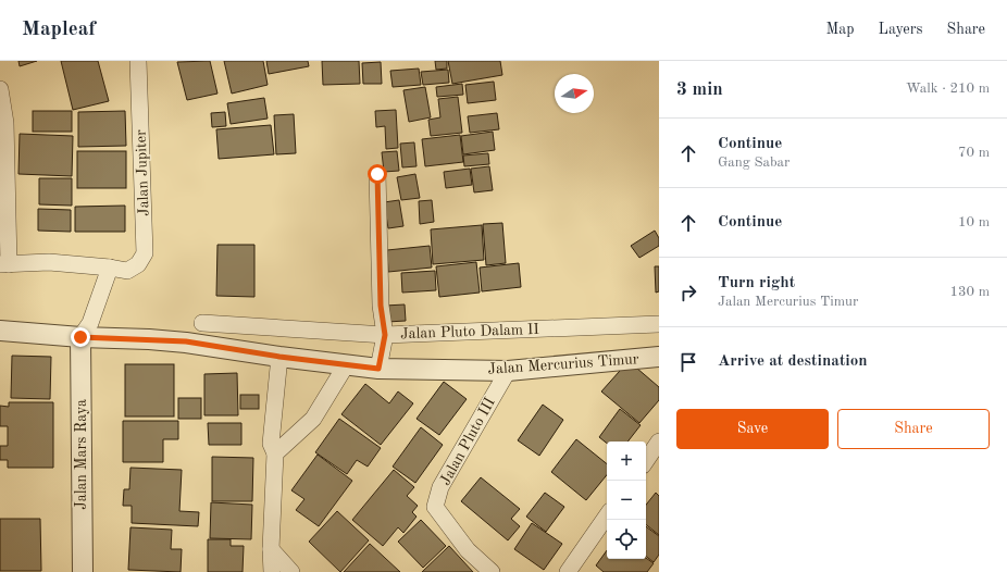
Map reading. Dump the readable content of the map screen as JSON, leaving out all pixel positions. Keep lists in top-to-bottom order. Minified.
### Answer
{"streets":{"street":["Jalan Jupiter","Jalan Pluto Dalam II","Jalan Mercurius Timur","Jalan Pluto III","Jalan Mars Raya"]},"crossings":[["Jalan Mercurius Timur","Jalan Pluto III"],["Jalan Mercurius Timur","Jalan Mars Raya"]],"north":"right","page":{"header":"Mapleaf","nav":["Map","Layers","Share"],"heading":["3 min","Walk · 210 m"],"list":[["Continue","Gang Sabar","70 m"],["Continue","10 m"],["Turn right","Jalan Mercurius Timur","130 m"],"Arrive at destination"],"buttons":["Save","Share"],"map_buttons":["+","−"]}}
